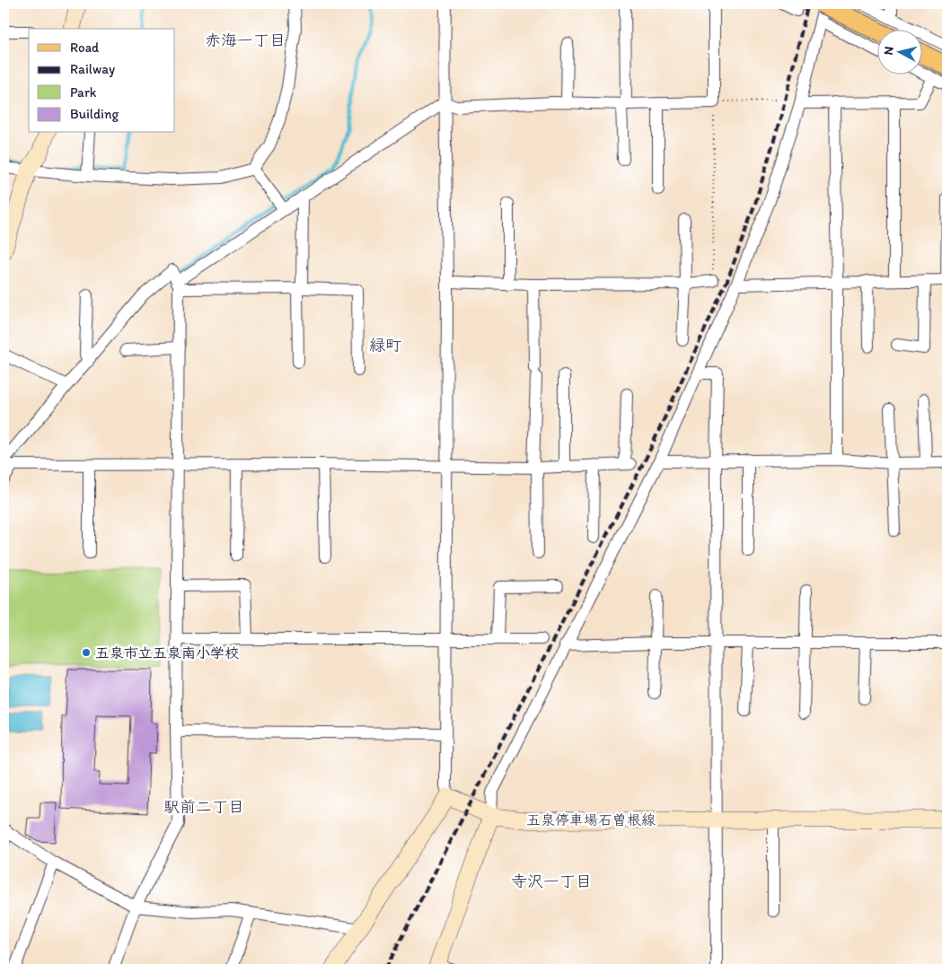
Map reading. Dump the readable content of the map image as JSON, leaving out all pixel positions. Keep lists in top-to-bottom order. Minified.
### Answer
{"streets":{"main road":["五泉停車場石曽根線"]},"districts":["赤海一丁目","緑町","駅前二丁目","寺沢一丁目"],"places":["五泉市立五泉南小学校"],"legend":["Road","Railway","Park","Building"],"north":"left"}
